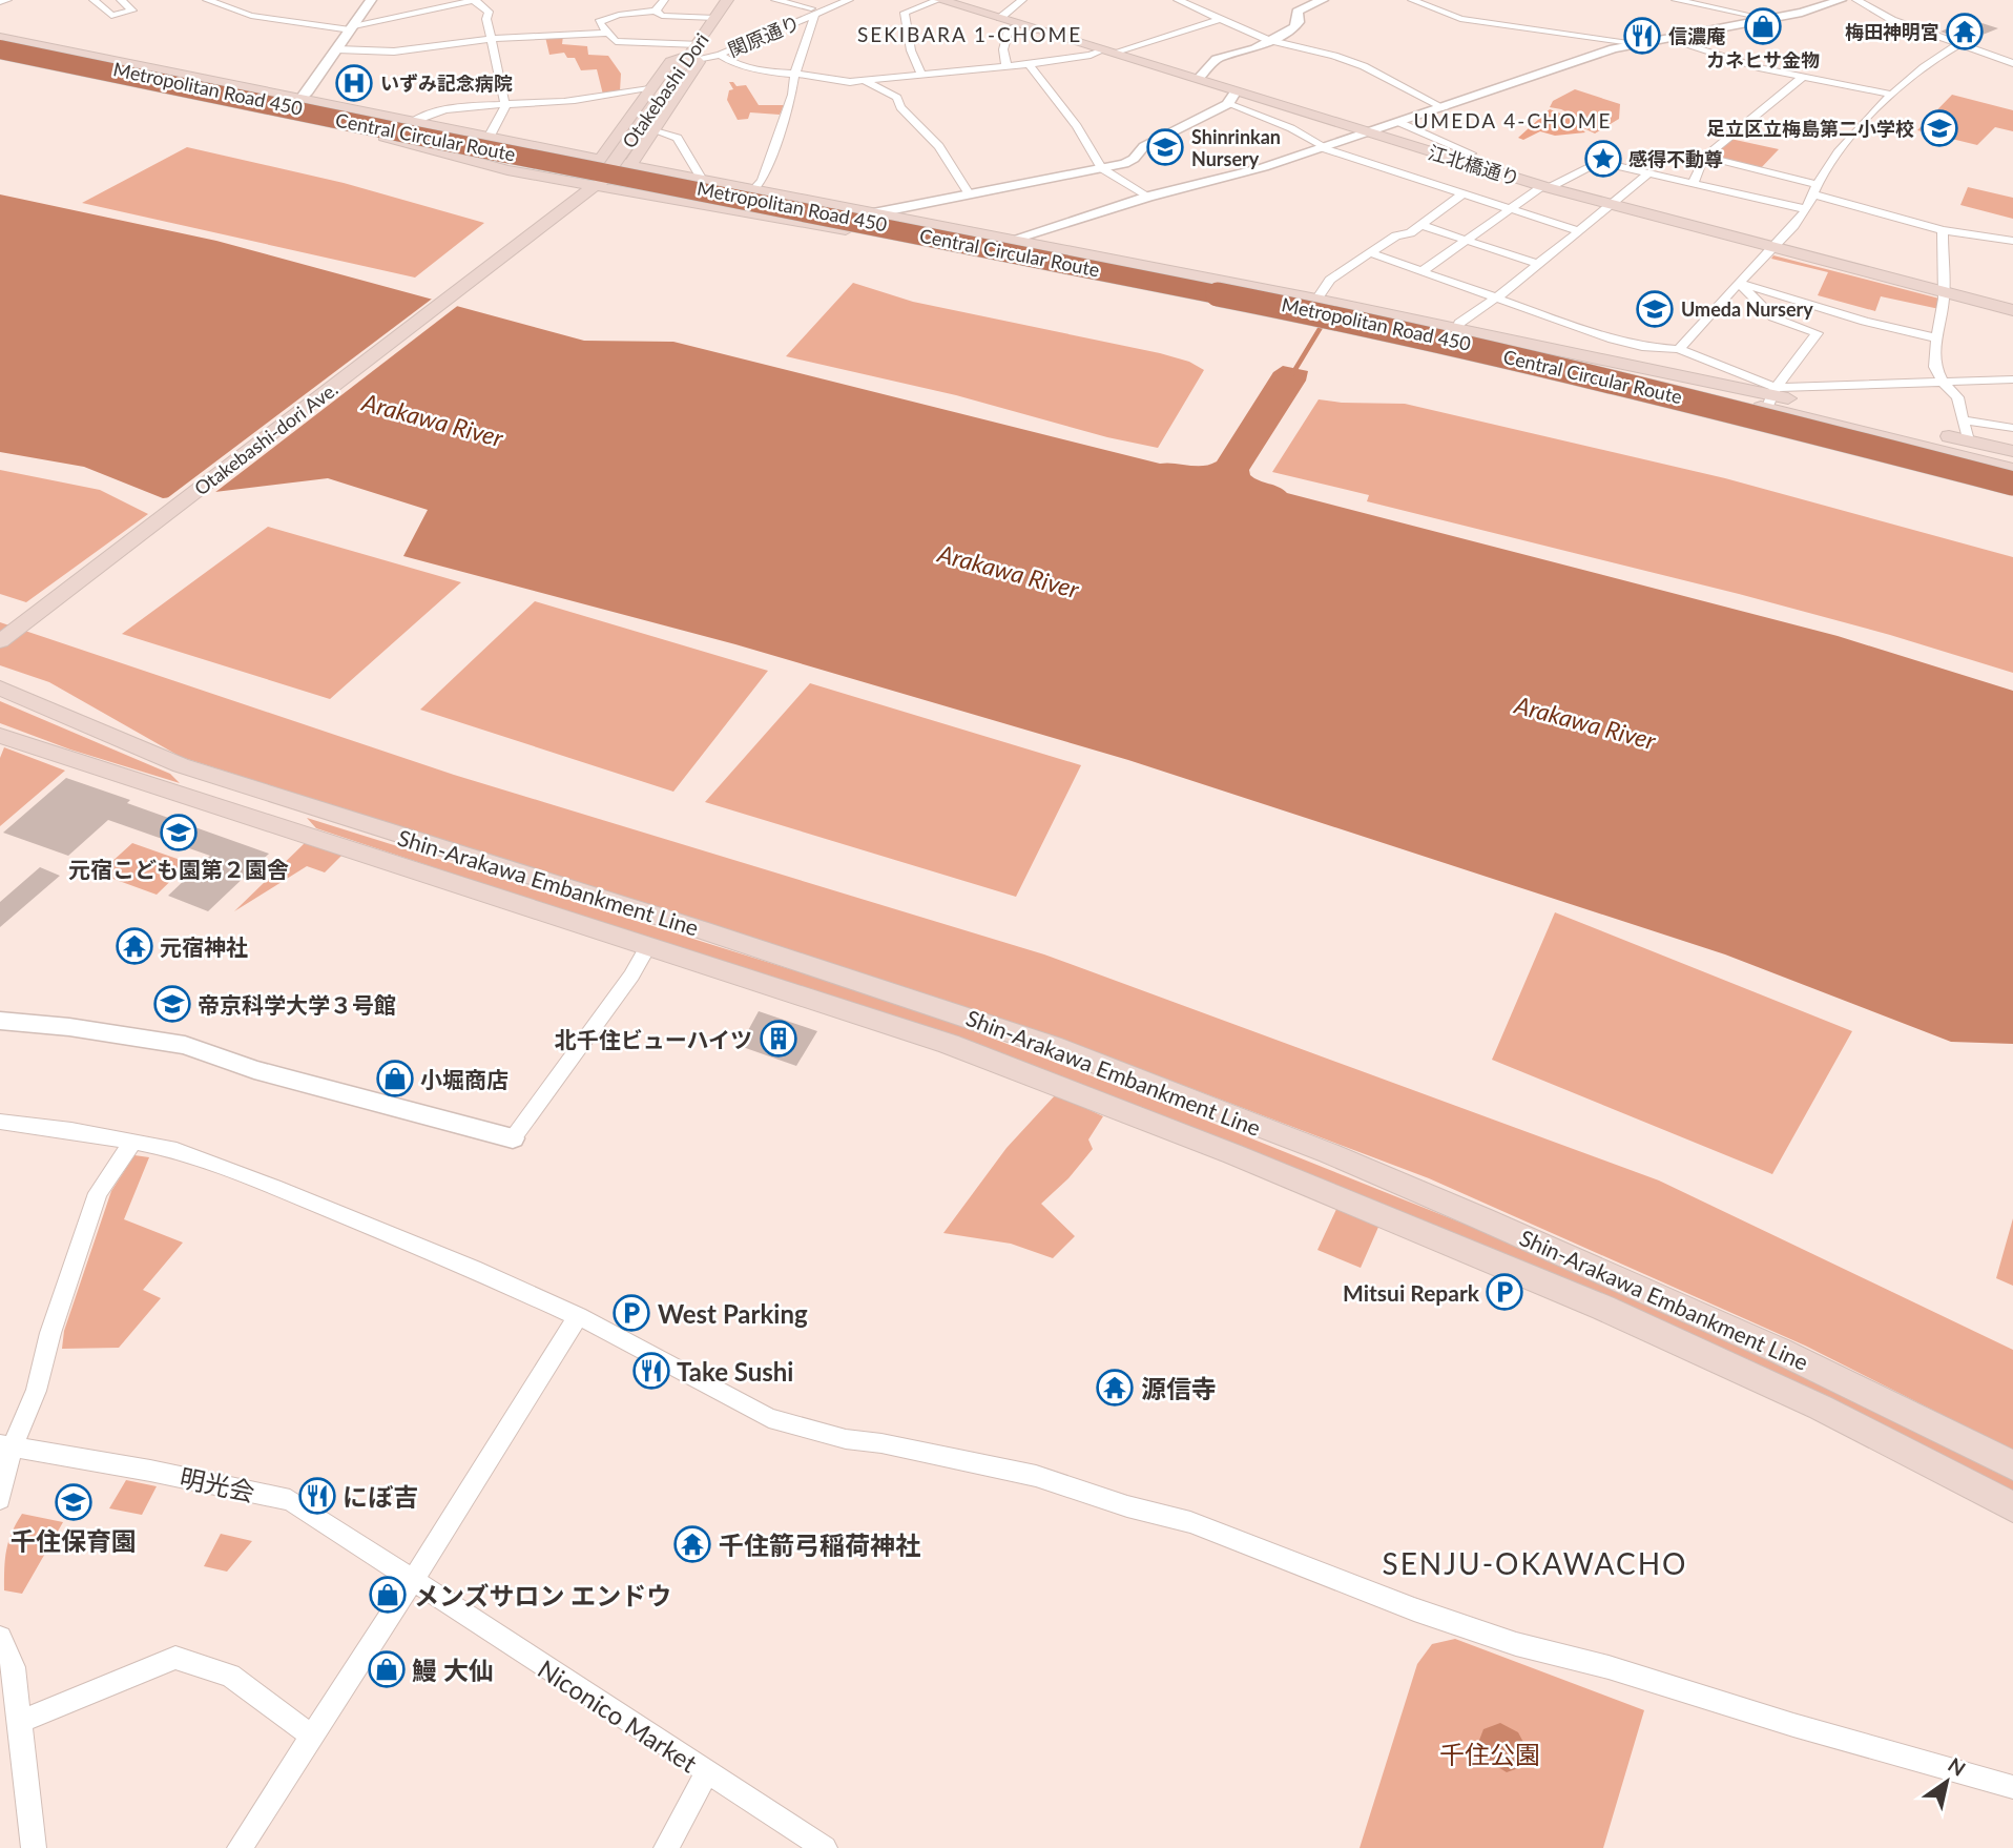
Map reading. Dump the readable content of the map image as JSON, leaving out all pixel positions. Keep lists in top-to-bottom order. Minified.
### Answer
{"streets":{"highway":["Central Circular Route"],"main road":["Metropolitan Road 450","Otakebashi Dori","江北橋通り","Otakebashi-dori Ave.","Shin-Arakawa Embankment Line"],"street":["関原通り","明光会","Niconico Market"]},"crossings":[["関原通り","Otakebashi Dori"],["Metropolitan Road 450","Otakebashi Dori"],["Metropolitan Road 450","Central Circular Route"],["Metropolitan Road 450","Otakebashi-dori Ave."],["Otakebashi Dori","Otakebashi-dori Ave."],["明光会","Niconico Market"]],"districts":["SEKIBARA 1-CHOME","UMEDA 4-CHOME","SENJU-OKAWACHO"],"water":["Arakawa River"],"parks":["千住公園"],"places":{"shop":["カネヒサ金物","小堀商店","メンズサロン エンドウ","鰻 大仙"],"temple":["梅田神明宮","元宿神社","源信寺","千住箭弓稲荷神社"],"restaurant":["信濃庵","Take Sushi","にぼ吉"],"hospital":["いずみ記念病院"],"school or university":["足立区立梅島第二小学校","Shinrinkan Nursery","Umeda Nursery","元宿こども園第２園舎","帝京科学大学３号館","千住保育園"],"place":["感得不動尊"],"building":["北千住ビューハイツ"],"parking":["Mitsui Repark","West Parking"]},"north":"top right"}
